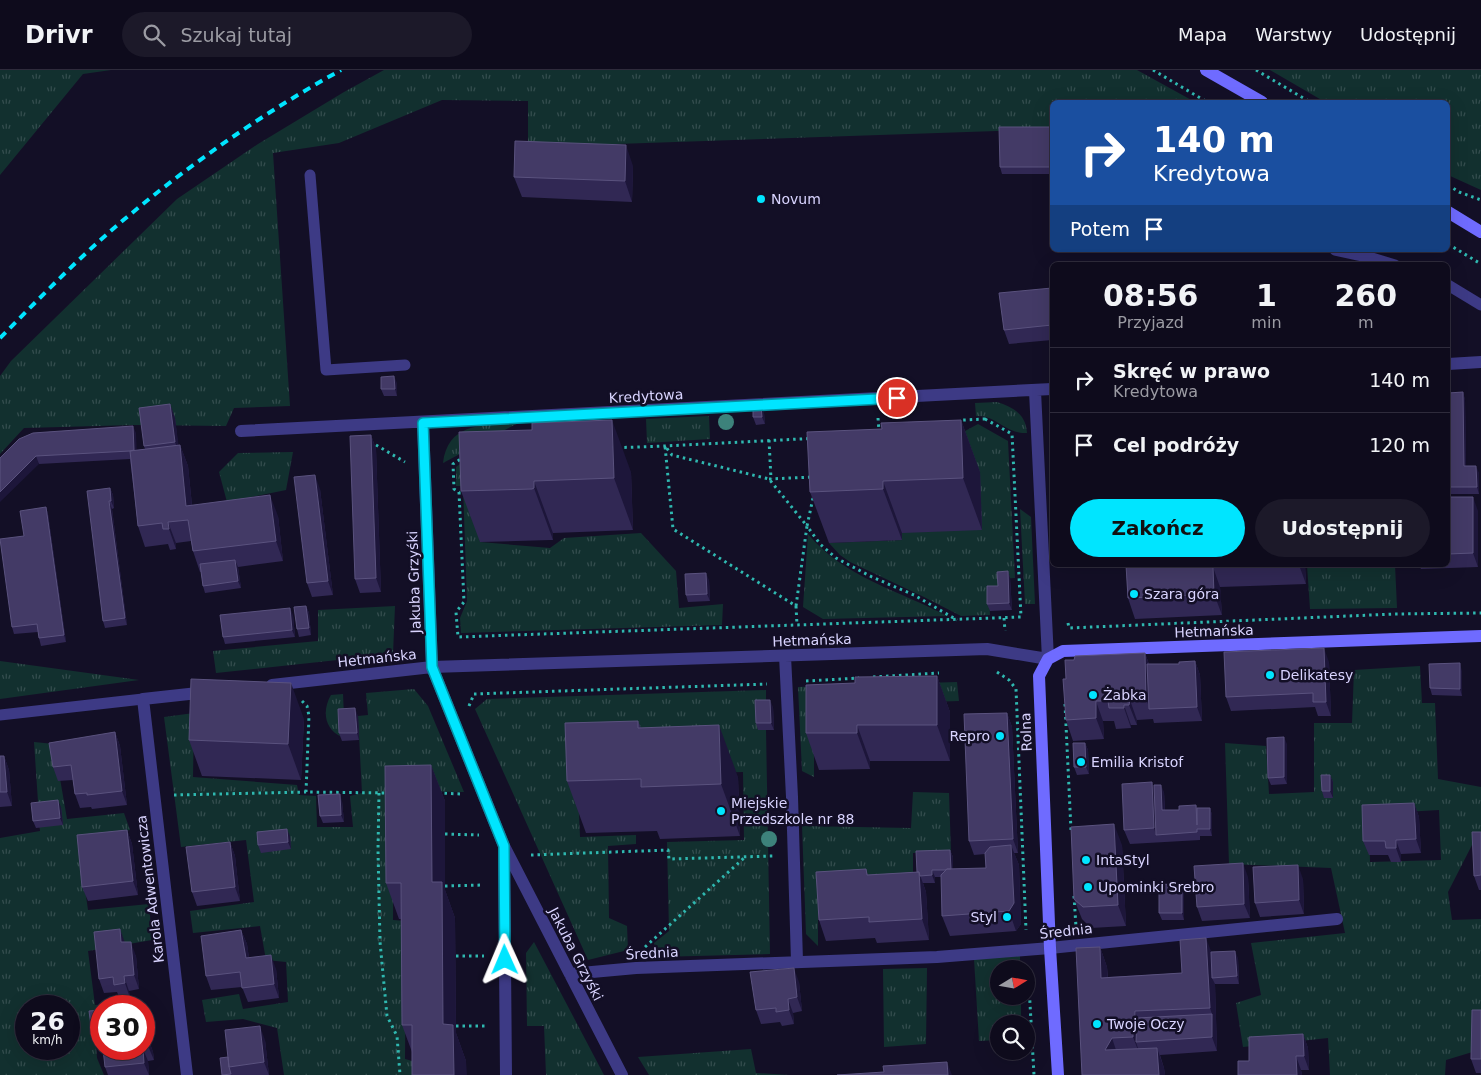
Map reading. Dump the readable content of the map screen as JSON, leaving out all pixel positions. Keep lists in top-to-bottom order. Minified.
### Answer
{"streets":{"street":["Kredytowa","Jakuba Grzyśki","Hetmańska","Rolna","Karola Adwentowicza","Średnia"]},"crossings":[["Kredytowa","Jakuba Grzyśki"],["Kredytowa","Rolna"],["Jakuba Grzyśki","Hetmańska"],["Jakuba Grzyśki","Średnia"],["Hetmańska","Rolna"],["Rolna","Średnia"]],"places":["Novum","Szara góra","Delikatesy","Żabka","Repro","Emilia Kristof","Miejskie Przedszkole nr 88","IntaStyl","Upominki Srebro","Styl","Twoje Oczy"],"north":"right","page":{"header":"Drivr","search":"Szukaj tutaj","nav":["Mapa","Warstwy","Udostępnij"],"turn":["140 m","Kredytowa"],"then":"Potem","eta":["08:56","Przyjazd","1","min","260","m"],"list":[{"name":"Skręć w prawo","note":"Kredytowa","value":"140 m"},{"name":"Cel podróży","value":"120 m"}],"buttons":["Zakończ","Udostępnij"],"speed":"26 km/h","limit":"30"}}
